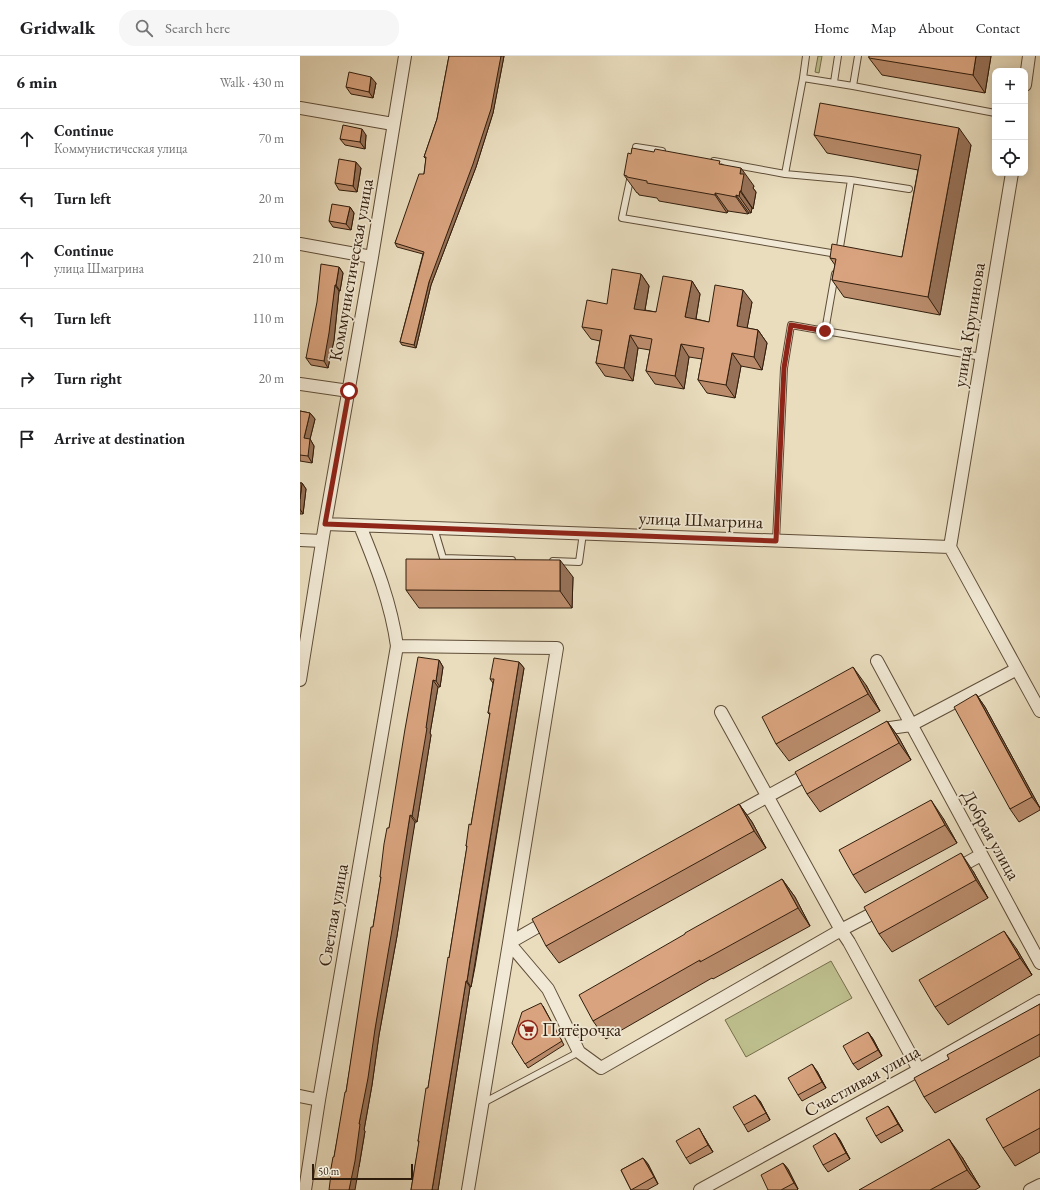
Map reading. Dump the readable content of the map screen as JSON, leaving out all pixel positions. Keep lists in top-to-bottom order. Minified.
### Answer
{"streets":{"street":["Коммунистическая улица","улица Крупинова","улица Шмагрина","Добрая улица","Светлая улица","Счастливая улица"]},"crossings":[["Коммунистическая улица","улица Шмагрина"],["улица Крупинова","улица Шмагрина"]],"places":{"supermarket":["Пятёрочка"]},"scale_bar":"50 m","page":{"header":"Gridwalk","search":"Search here","nav":["Home","Map","About","Contact"],"heading":["6 min","Walk · 430 m"],"map_buttons":["+","−"],"list":[["Continue","Коммунистическая улица","70 m"],["Turn left","20 m"],["Continue","улица Шмагрина","210 m"],["Turn left","110 m"],["Turn right","20 m"],"Arrive at destination"],"scale":"50 m"}}
